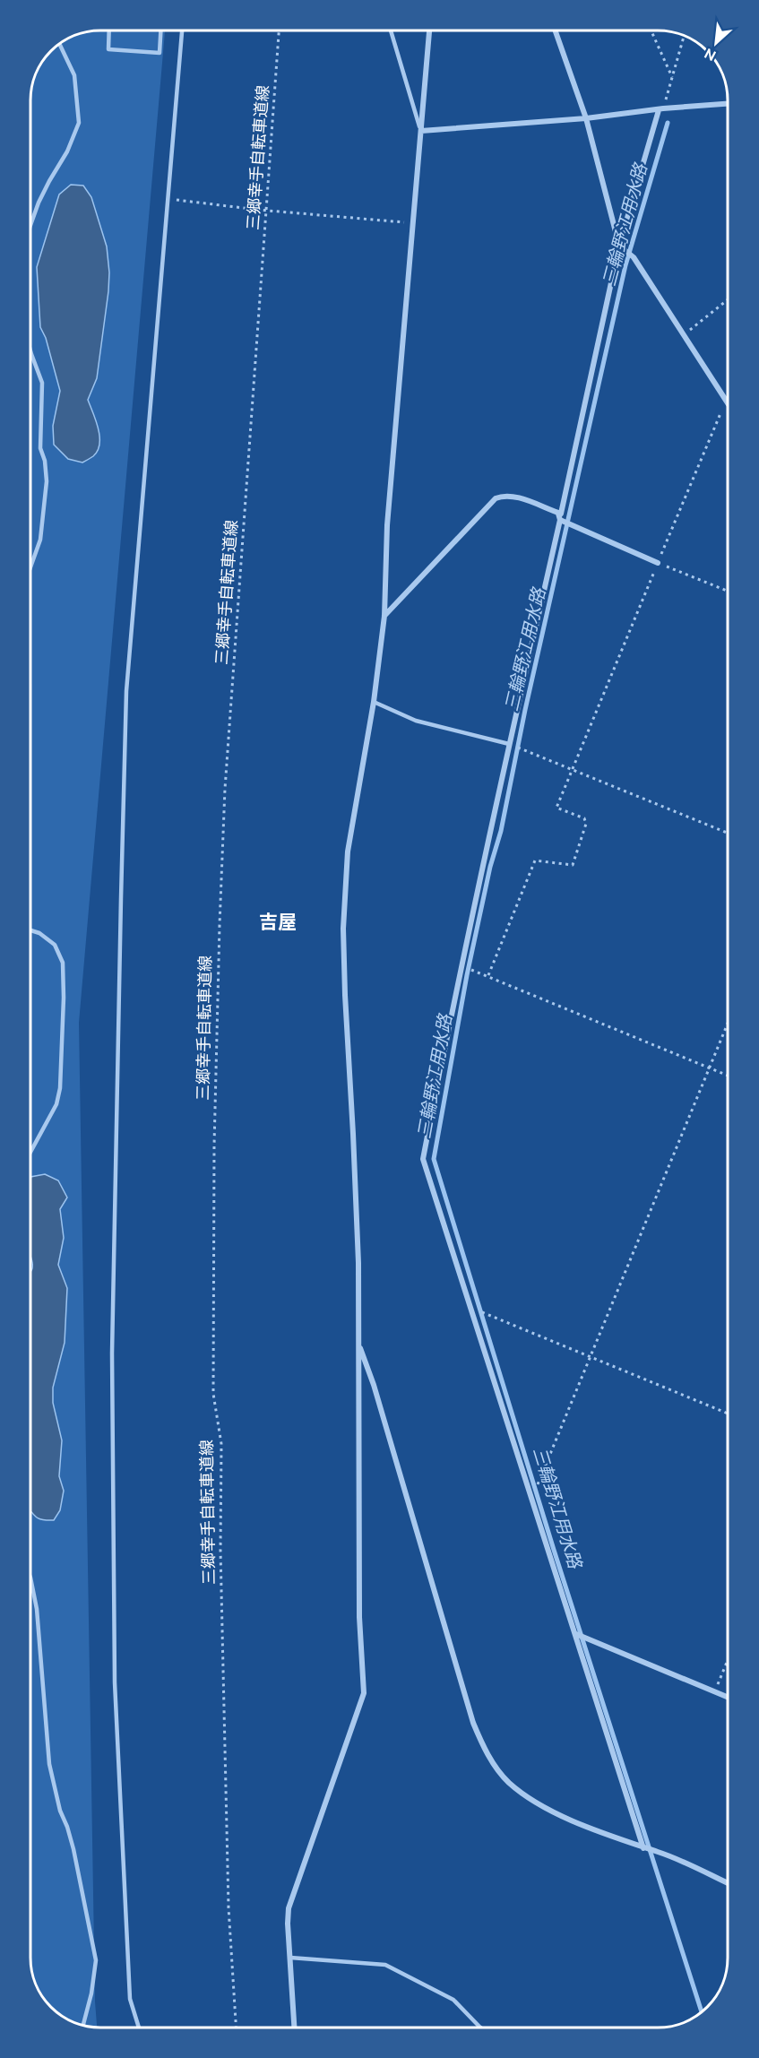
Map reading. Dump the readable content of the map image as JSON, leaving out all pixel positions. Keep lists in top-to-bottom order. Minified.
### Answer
{"streets":{"path":["三郷幸手自転車道線"]},"districts":["吉屋"],"water":["三輪野江用水路"],"north":"bottom left"}
